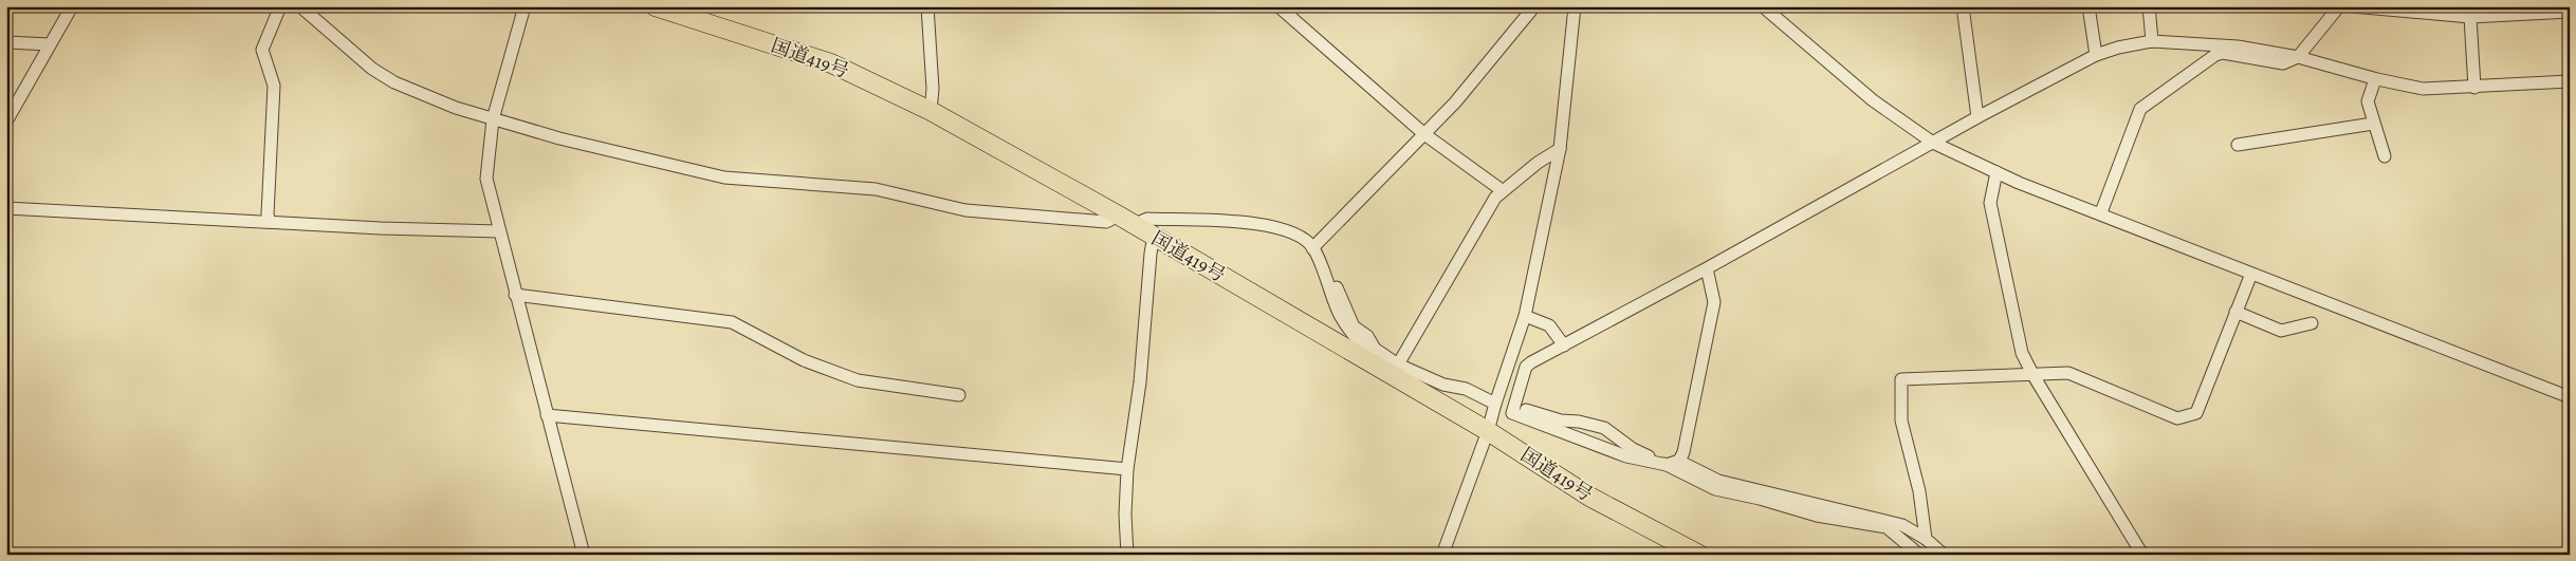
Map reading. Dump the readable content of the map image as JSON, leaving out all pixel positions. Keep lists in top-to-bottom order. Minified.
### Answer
{"streets":{"highway":["国道419号"]}}
